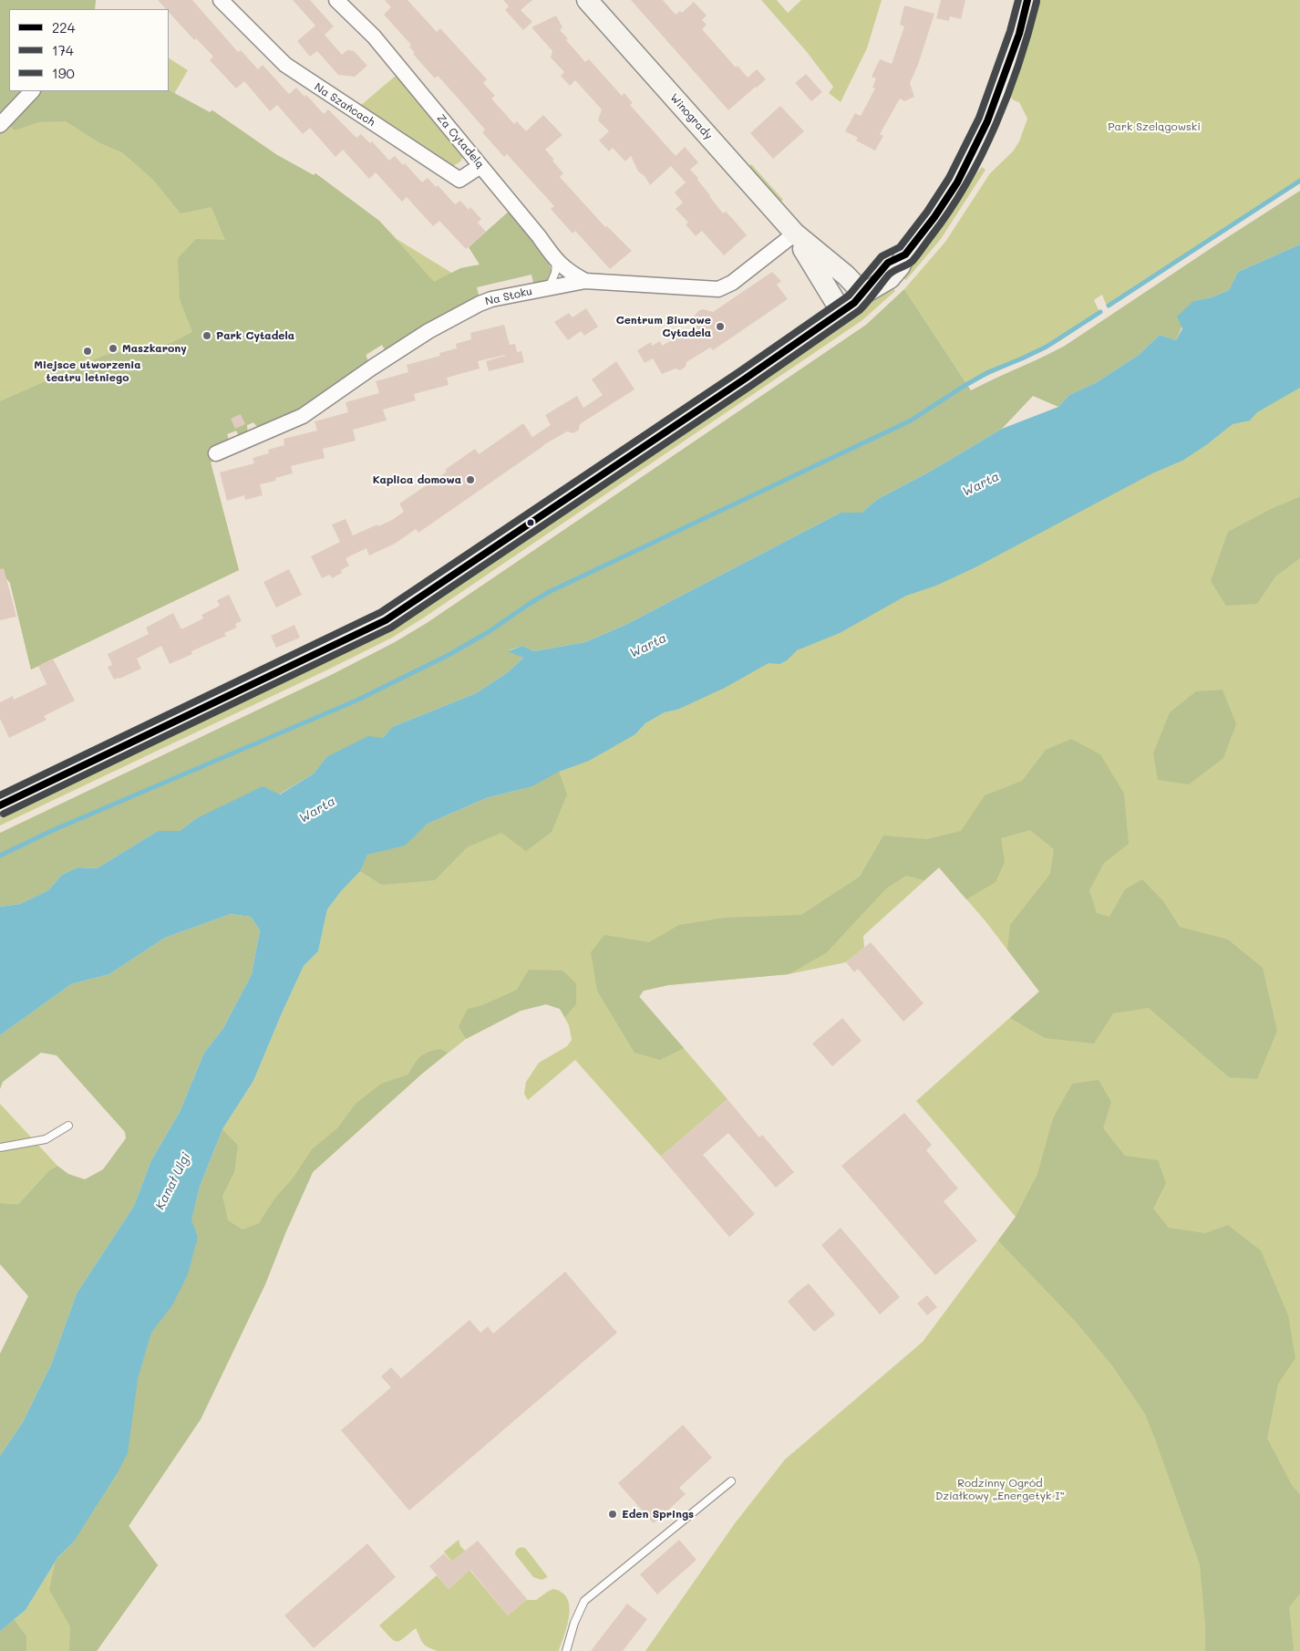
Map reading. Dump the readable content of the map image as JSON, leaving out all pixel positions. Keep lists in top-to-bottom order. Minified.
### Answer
{"streets":{"street":["Na Szańcach","Winogrady","Za Cytadelą","Na Stoku"]},"crossings":[["Na Szańcach","Za Cytadelą"],["Winogrady","Na Stoku"],["Za Cytadelą","Na Stoku"]],"water":["Warta","Kanał Ulgi"],"parks":["Park Szelągowski","Rodzinny Ogród Działkowy „Energetyk I”"],"places":["Centrum Biurowe Cytadela","Park Cytadela","Maszkarony","Miejsce utworzenia teatru letniego","Kaplica domowa","Eden Springs"],"lines":["transit line 224","transit line 190","transit line 174"],"legend":["224","174","190"]}
